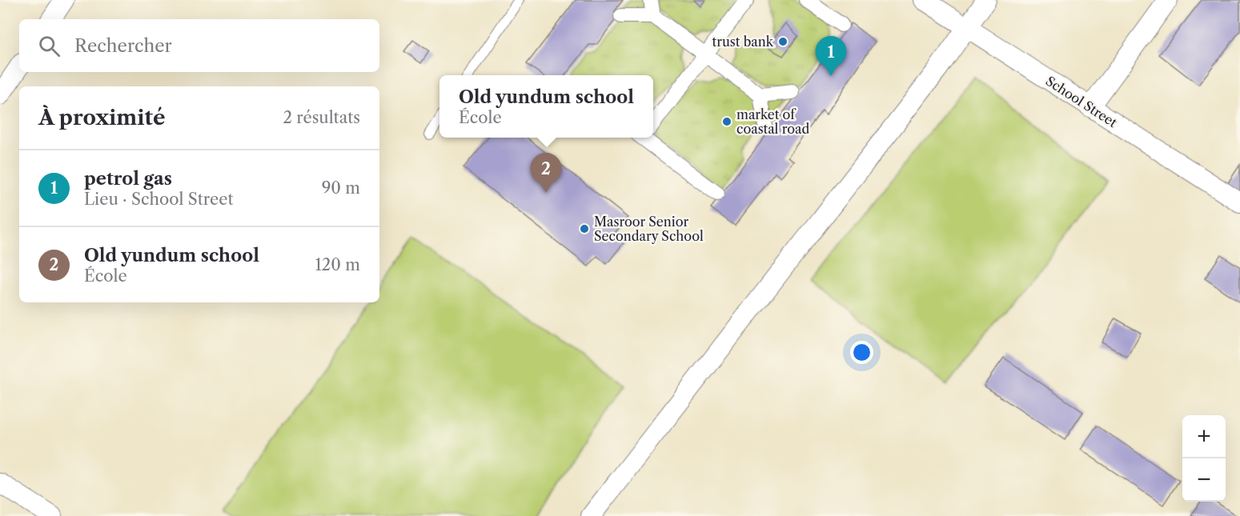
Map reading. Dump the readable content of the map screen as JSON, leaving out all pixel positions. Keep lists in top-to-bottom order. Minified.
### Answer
{"streets":{"street":["School Street"]},"places":["trust bank","market of coastal road","Masroor Senior Secondary School"],"page":{"search":"Rechercher","pins":["1","2"],"popup":["Old yundum school","École"],"heading":["À proximité","2 résultats"],"list":[{"mark":"1","name":"petrol gas","note":"Lieu · School Street","value":"90 m"},{"mark":"2","name":"Old yundum school","note":"École","value":"120 m"}],"map_buttons":["+","−"]}}
